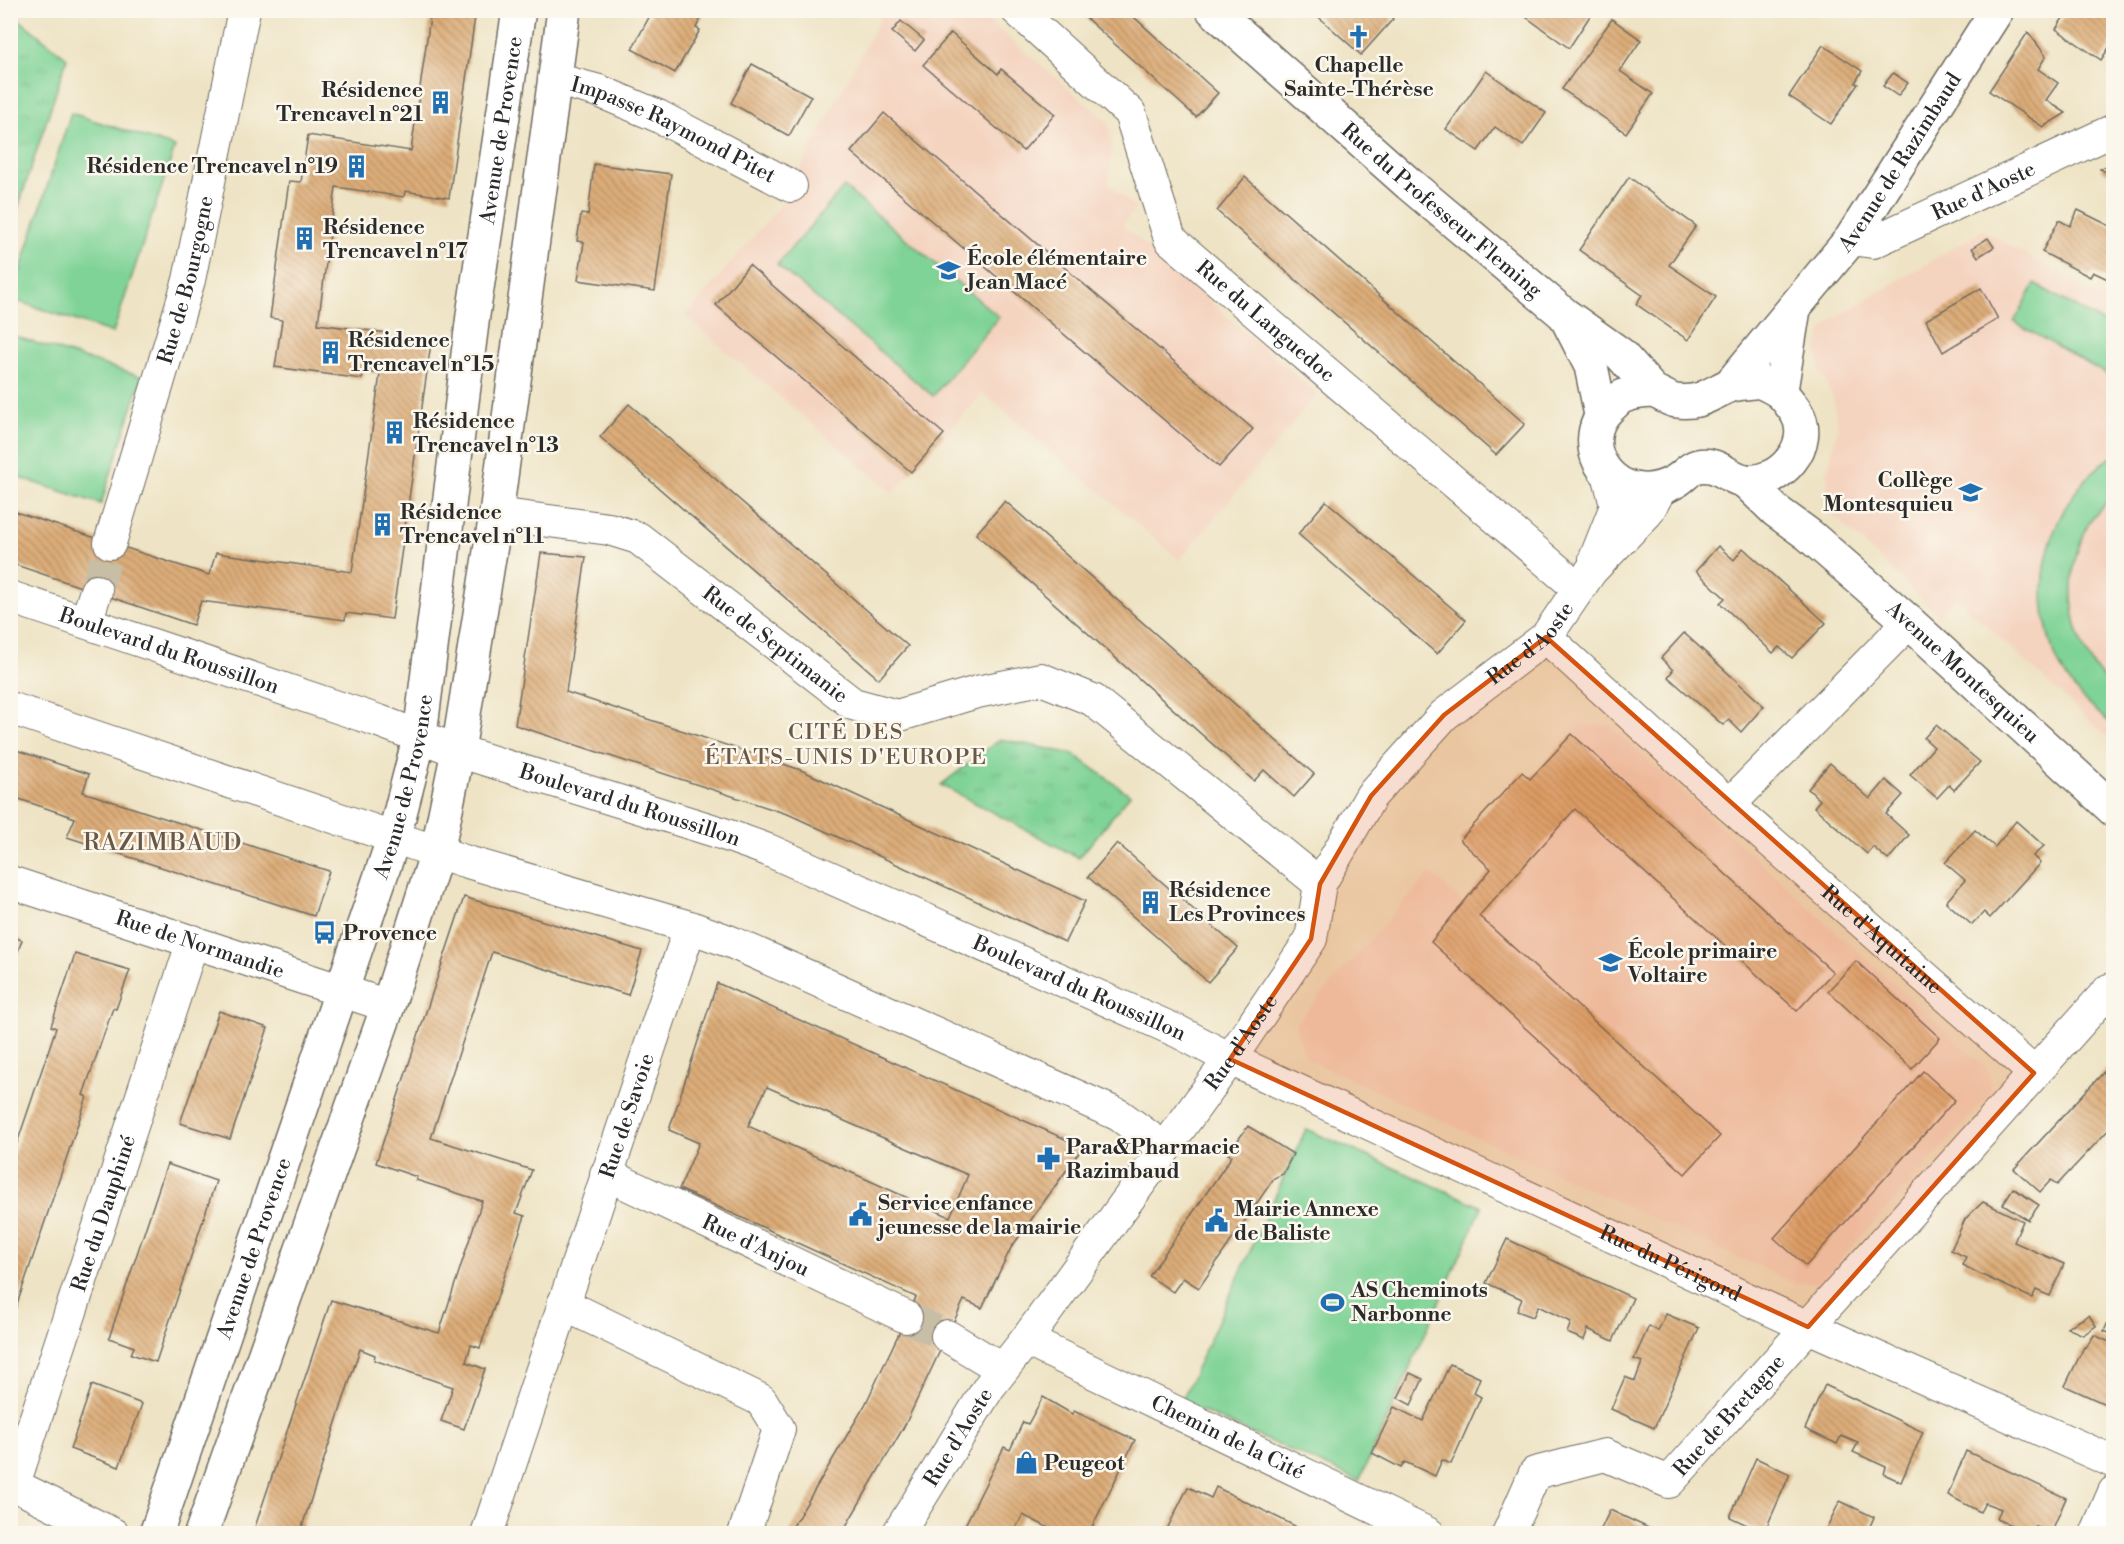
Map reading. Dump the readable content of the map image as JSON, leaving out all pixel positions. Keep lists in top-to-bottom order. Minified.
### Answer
{"streets":{"street":["Avenue de Provence","Impasse Raymond Pitet","Avenue de Razimbaud","Rue d'Aoste","Rue du Professeur Fleming","Rue de Bourgogne","Rue du Languedoc","Rue de Septimanie","Boulevard du Roussillon","Avenue Montesquieu","Rue d'Aquitaine","Rue de Normandie","Rue de Savoie","Rue du Dauphiné","Rue d'Anjou","Rue du Périgord","Rue de Bretagne","Chemin de la Cité"]},"crossings":[["Avenue de Provence","Impasse Raymond Pitet"],["Avenue de Provence","Rue de Septimanie"],["Avenue de Provence","Boulevard du Roussillon"],["Avenue de Provence","Rue de Normandie"],["Avenue de Razimbaud","Rue d'Aoste"],["Rue d'Aoste","Rue du Languedoc"],["Rue d'Aoste","Rue de Septimanie"],["Rue d'Aoste","Boulevard du Roussillon"],["Rue d'Aoste","Avenue Montesquieu"],["Rue d'Aoste","Rue d'Aquitaine"],["Rue d'Aoste","Rue du Périgord"],["Rue d'Aoste","Chemin de la Cité"],["Boulevard du Roussillon","Rue du Périgord"],["Rue de Normandie","Rue du Dauphiné"],["Rue de Savoie","Rue d'Anjou"],["Rue du Périgord","Rue de Bretagne"]],"districts":["CITÉ DES ÉTATS-UNIS D'EUROPE","RAZIMBAUD"],"places":{"church":["Chapelle Sainte-Thérèse"],"building":["Résidence Trencavel n°21","Résidence Trencavel n°19","Résidence Trencavel n°17","Résidence Trencavel n°15","Résidence Trencavel n°13","Résidence Trencavel n°11","Résidence Les Provinces"],"school or university":["École élémentaire Jean Macé","Collège Montesquieu","École primaire Voltaire"],"bus stop":["Provence"],"pharmacy":["Para&Pharmacie Razimbaud"],"public building":["Service enfance jeunesse de la mairie","Mairie Annexe de Baliste"],"sports":["AS Cheminots Narbonne"],"shop":["Peugeot"]}}
